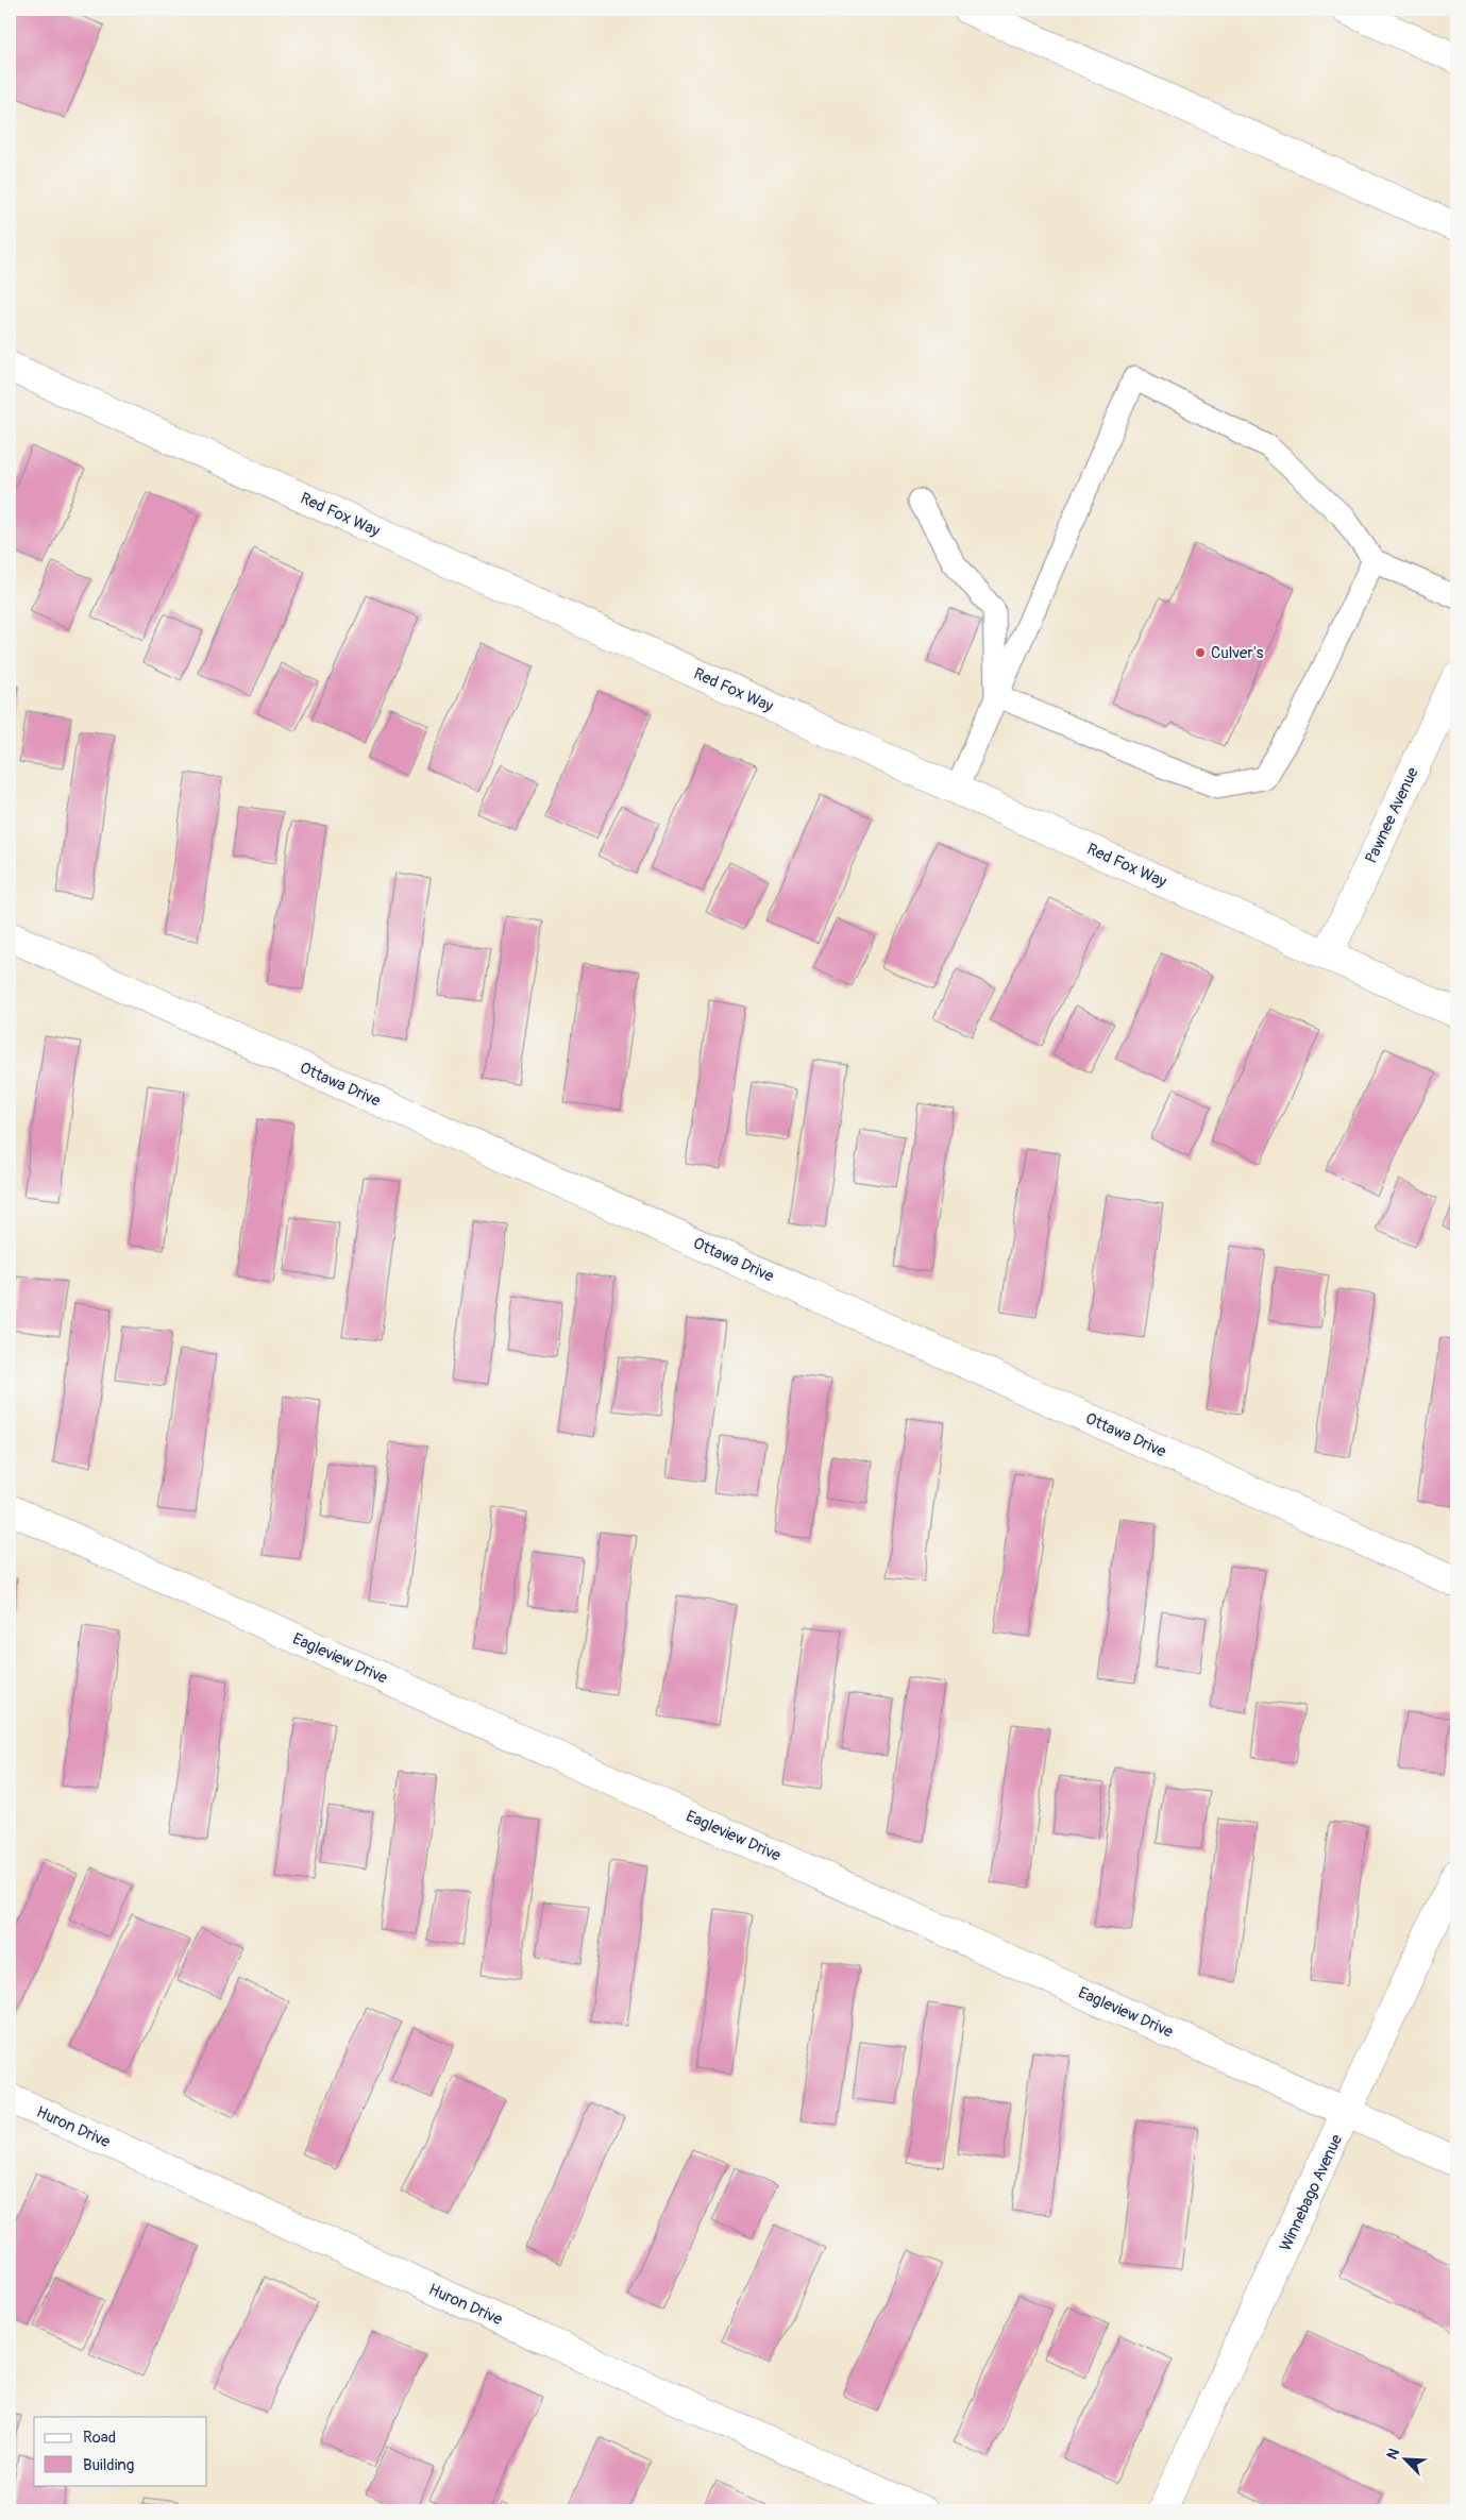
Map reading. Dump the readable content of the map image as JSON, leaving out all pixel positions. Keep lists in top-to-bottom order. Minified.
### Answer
{"streets":{"main road":["Red Fox Way","Pawnee Avenue","Ottawa Drive","Eagleview Drive","Huron Drive","Winnebago Avenue"]},"crossings":[["Red Fox Way","Pawnee Avenue"],["Eagleview Drive","Winnebago Avenue"]],"places":["Culver's"],"legend":["Road","Building"],"north":"top left"}
